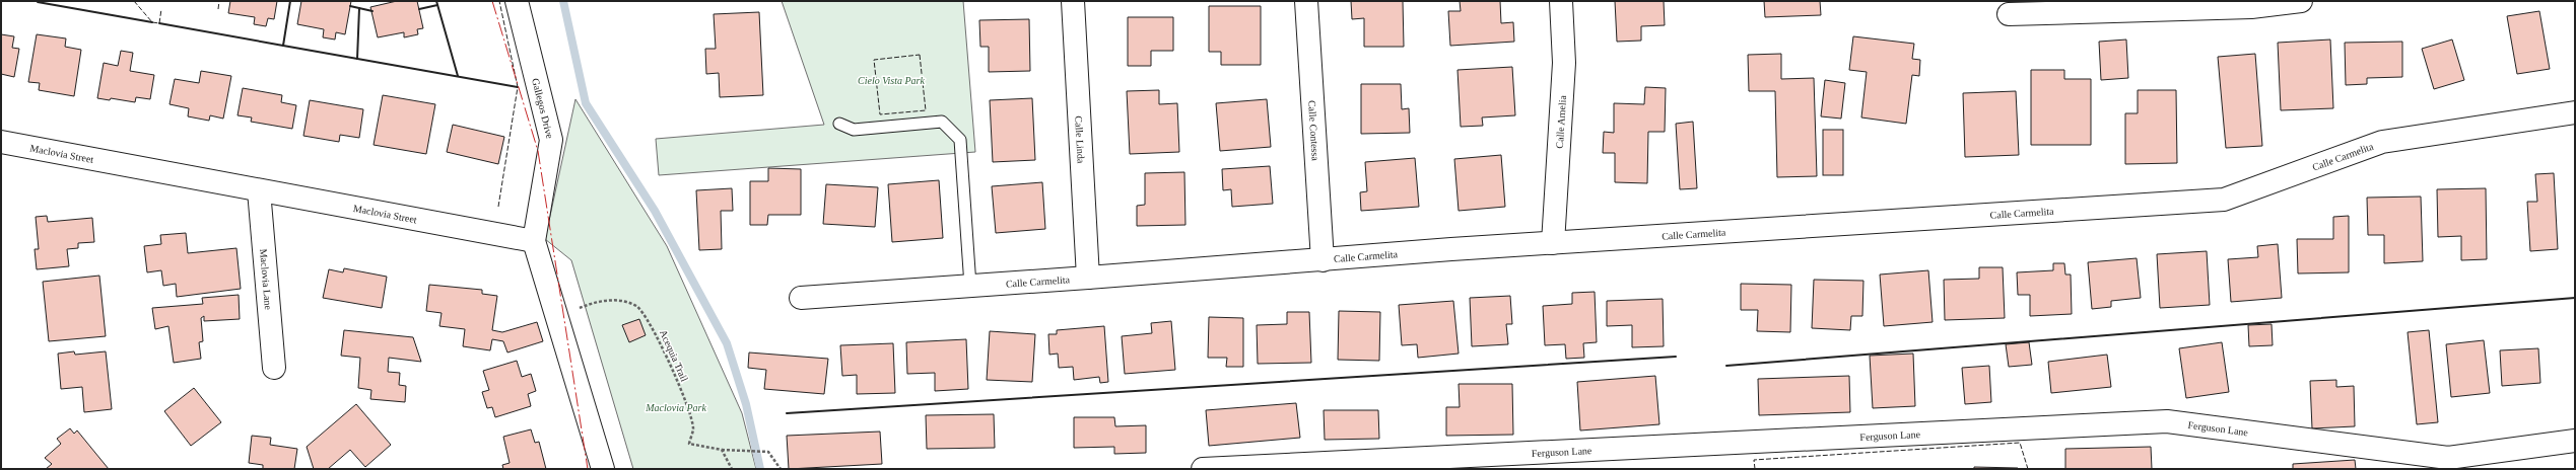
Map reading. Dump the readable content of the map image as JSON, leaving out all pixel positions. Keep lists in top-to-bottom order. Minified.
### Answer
{"streets":{"street":["Gallegos Drive","Calle Amelia","Calle Contessa","Calle Linda","Maclovia Street","Calle Carmelita","Maclovia Lane","Ferguson Lane"],"path":["Acequia Trail"]},"crossings":[["Gallegos Drive","Maclovia Street"],["Calle Amelia","Calle Carmelita"],["Calle Contessa","Calle Carmelita"],["Calle Linda","Calle Carmelita"],["Maclovia Street","Maclovia Lane"]],"parks":["Cielo Vista Park","Maclovia Park"]}
